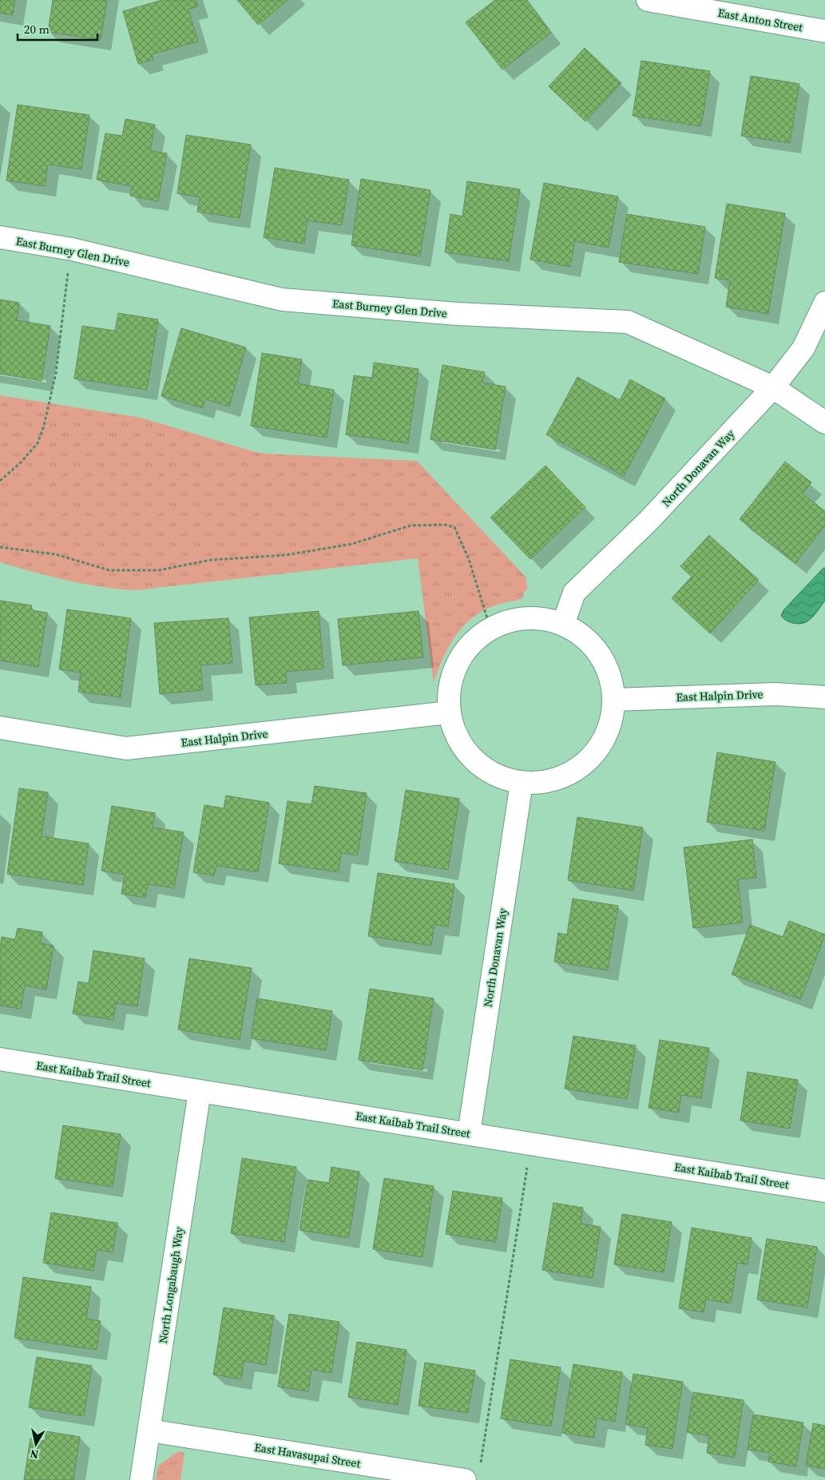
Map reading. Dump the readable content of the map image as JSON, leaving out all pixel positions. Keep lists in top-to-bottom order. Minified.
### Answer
{"streets":{"street":["East Anton Street","East Burney Glen Drive","North Donavan Way","East Halpin Drive","East Kaibab Trail Street","North Longabaugh Way","East Havasupai Street"]},"crossings":[["East Burney Glen Drive","North Donavan Way"],["North Donavan Way","East Kaibab Trail Street"],["East Kaibab Trail Street","North Longabaugh Way"],["North Longabaugh Way","East Havasupai Street"]],"scale_bar":"20 m","north":"bottom"}
